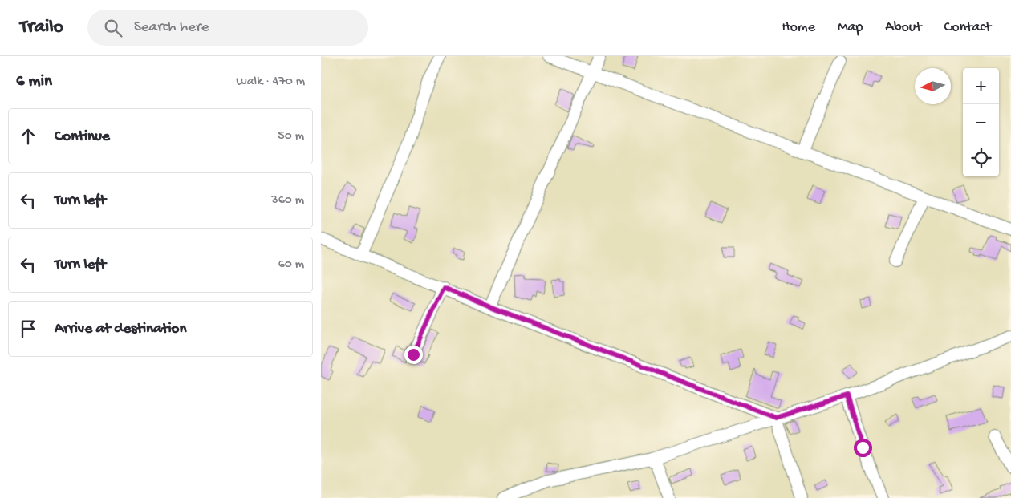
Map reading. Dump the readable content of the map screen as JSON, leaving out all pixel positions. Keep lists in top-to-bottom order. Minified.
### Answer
{"north":"left","page":{"header":"Trailo","search":"Search here","nav":["Home","Map","About","Contact"],"heading":["6 min","Walk · 470 m"],"map_buttons":["+","−"],"list":[["Continue","50 m"],["Turn left","360 m"],["Turn left","60 m"],"Arrive at destination"]}}
